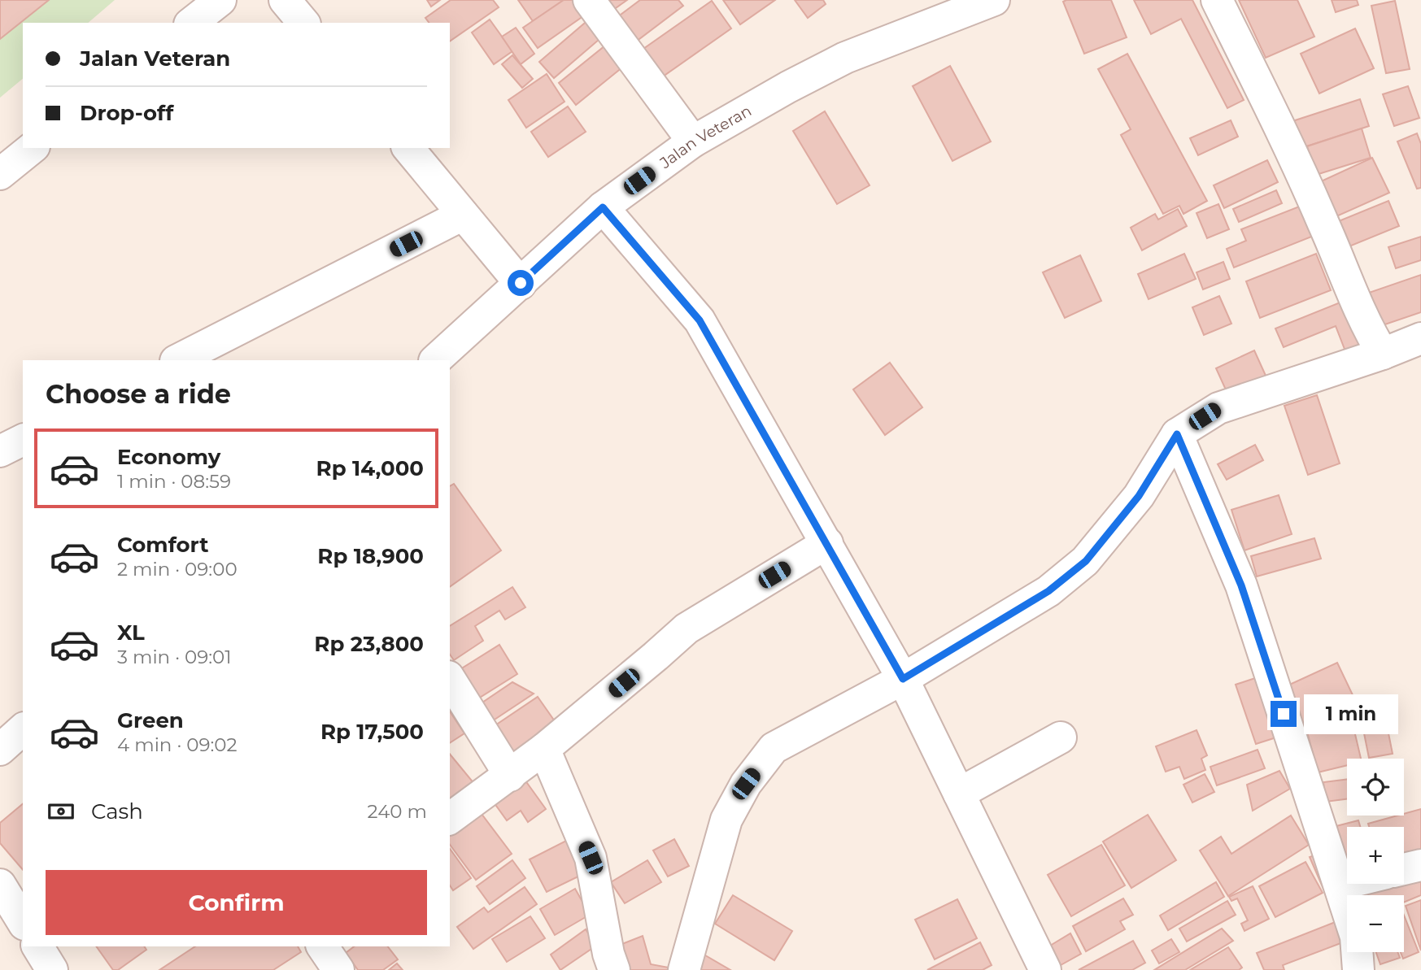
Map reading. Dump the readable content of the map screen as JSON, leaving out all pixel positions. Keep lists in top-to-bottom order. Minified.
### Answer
{"streets":{"street":["Jalan Veteran"]},"page":{"banner":["Jalan Veteran","Drop-off"],"heading":"Choose a ride","list":[{"name":"Economy","note":"1 min · 08:59","value":"Rp 14,000"},{"name":"Comfort","note":"2 min · 09:00","value":"Rp 18,900"},{"name":"XL","note":"3 min · 09:01","value":"Rp 23,800"},{"name":"Green","note":"4 min · 09:02","value":"Rp 17,500"}],"bubble":"1 min","map_buttons":["+","−"],"pay":["Cash","240 m"],"buttons":"Confirm"}}
